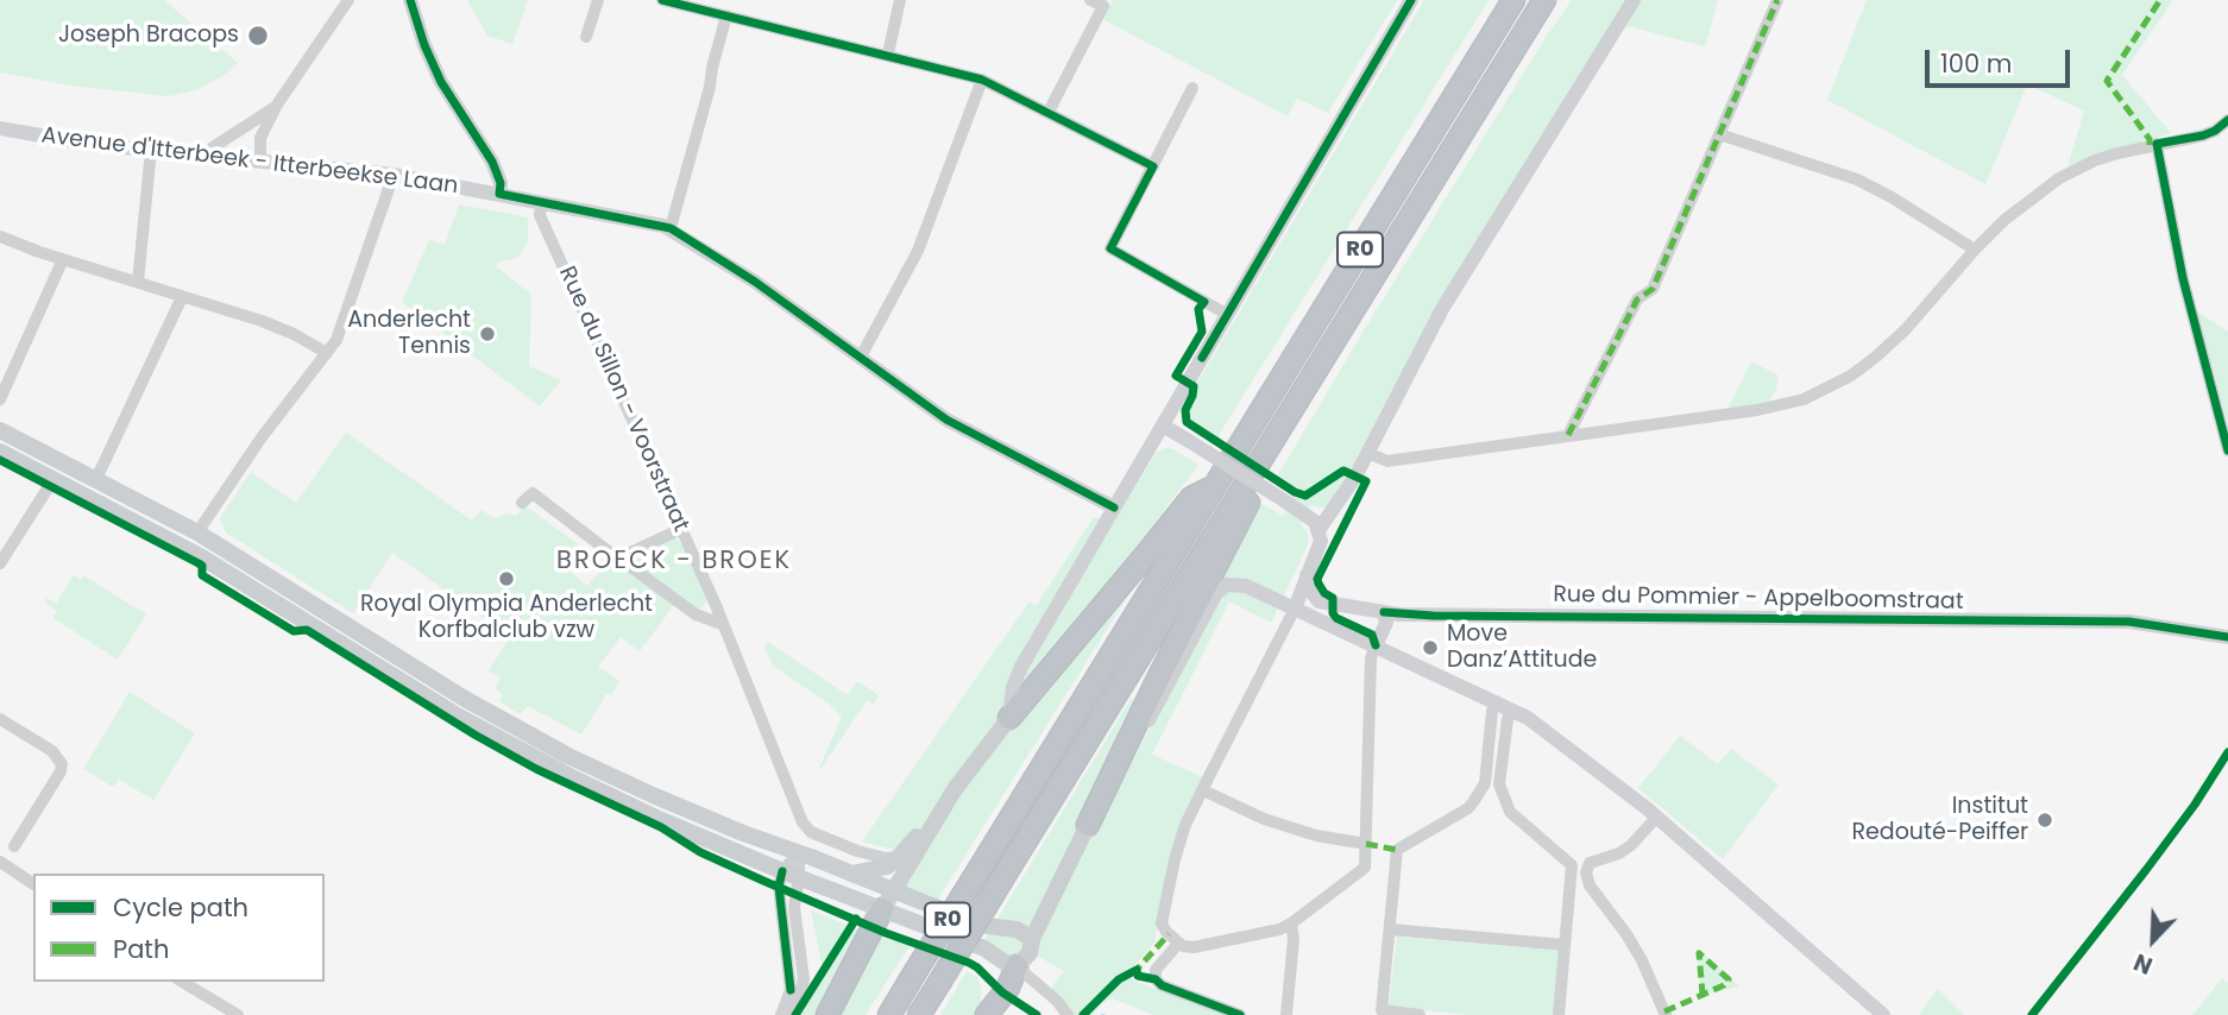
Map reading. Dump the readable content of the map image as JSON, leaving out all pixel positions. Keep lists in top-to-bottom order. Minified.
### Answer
{"streets":{"highway":["R0"],"street":["Avenue d'Itterbeek - Itterbeekse Laan","Rue du Sillon - Voorstraat","Rue du Pommier - Appelboomstraat"]},"crossings":[["Avenue d'Itterbeek - Itterbeekse Laan","Rue du Sillon - Voorstraat"]],"districts":["BROECK - BROEK"],"places":["Joseph Bracops","Anderlecht Tennis","Royal Olympia Anderlecht Korfbalclub vzw","Move Danz’Attitude","Institut Redouté-Peiffer"],"legend":["Cycle path","Path"],"scale_bar":"100 m","north":"bottom left"}
